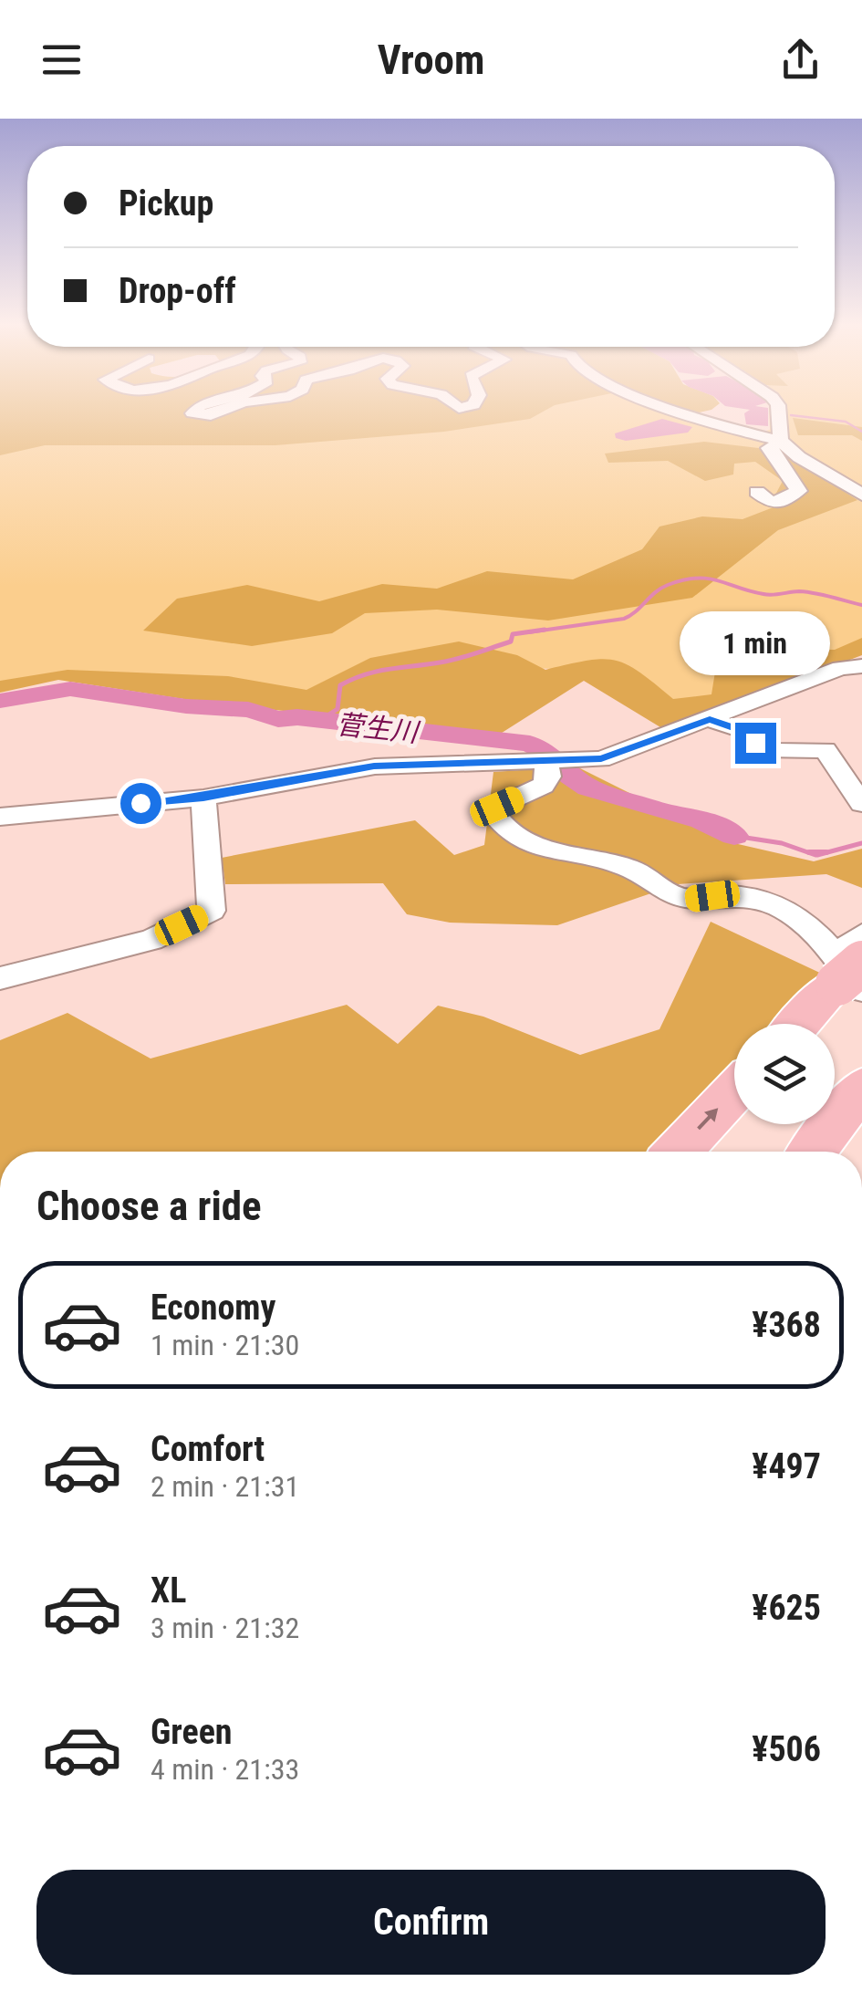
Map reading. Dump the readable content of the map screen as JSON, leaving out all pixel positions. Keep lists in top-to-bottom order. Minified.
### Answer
{"water":["菅生川"],"page":{"header":"Vroom","banner":["Pickup","Drop-off"],"bubble":"1 min","heading":"Choose a ride","list":[{"name":"Economy","note":"1 min · 21:30","value":"¥368"},{"name":"Comfort","note":"2 min · 21:31","value":"¥497"},{"name":"XL","note":"3 min · 21:32","value":"¥625"},{"name":"Green","note":"4 min · 21:33","value":"¥506"}],"buttons":"Confirm"}}
